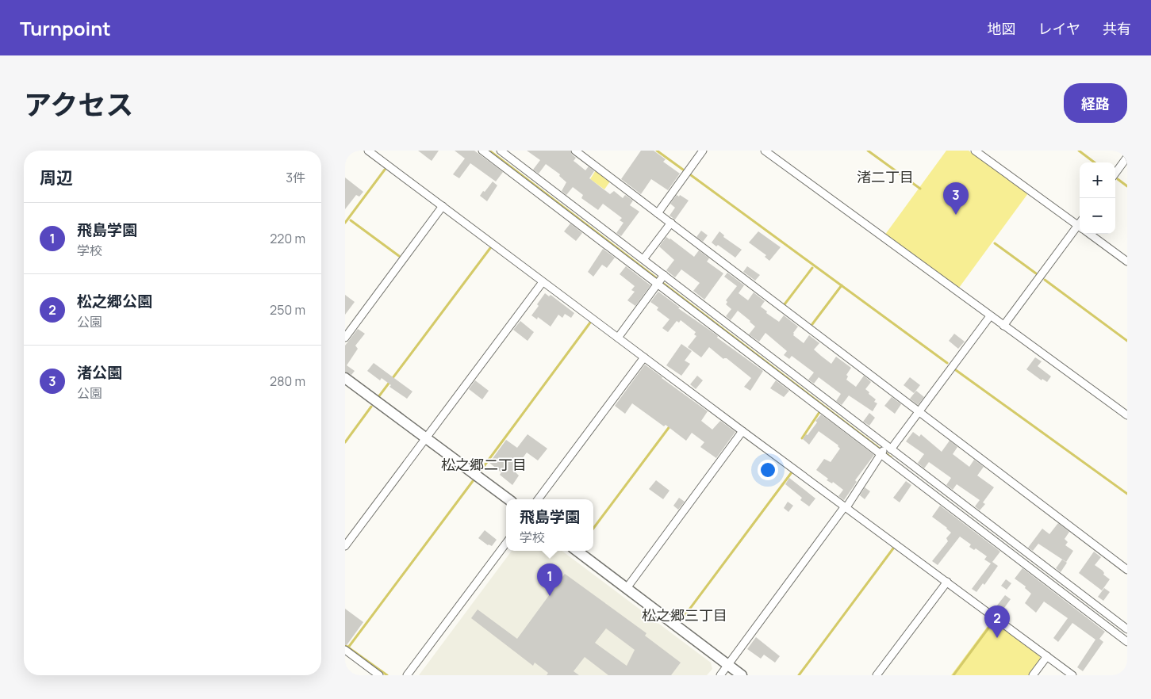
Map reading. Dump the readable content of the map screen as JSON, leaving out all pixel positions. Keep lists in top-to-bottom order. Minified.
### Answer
{"districts":["渚二丁目","松之郷二丁目","松之郷三丁目"],"page":{"header":"Turnpoint","nav":["地図","レイヤ","共有"],"title":"アクセス","buttons":"経路","heading":["周辺","3件"],"map_buttons":["+","−"],"pins":["3","1","2"],"list":[{"mark":"1","name":"飛島学園","note":"学校","value":"220 m"},{"mark":"2","name":"松之郷公園","note":"公園","value":"250 m"},{"mark":"3","name":"渚公園","note":"公園","value":"280 m"}],"popup":["飛島学園","学校"]}}
